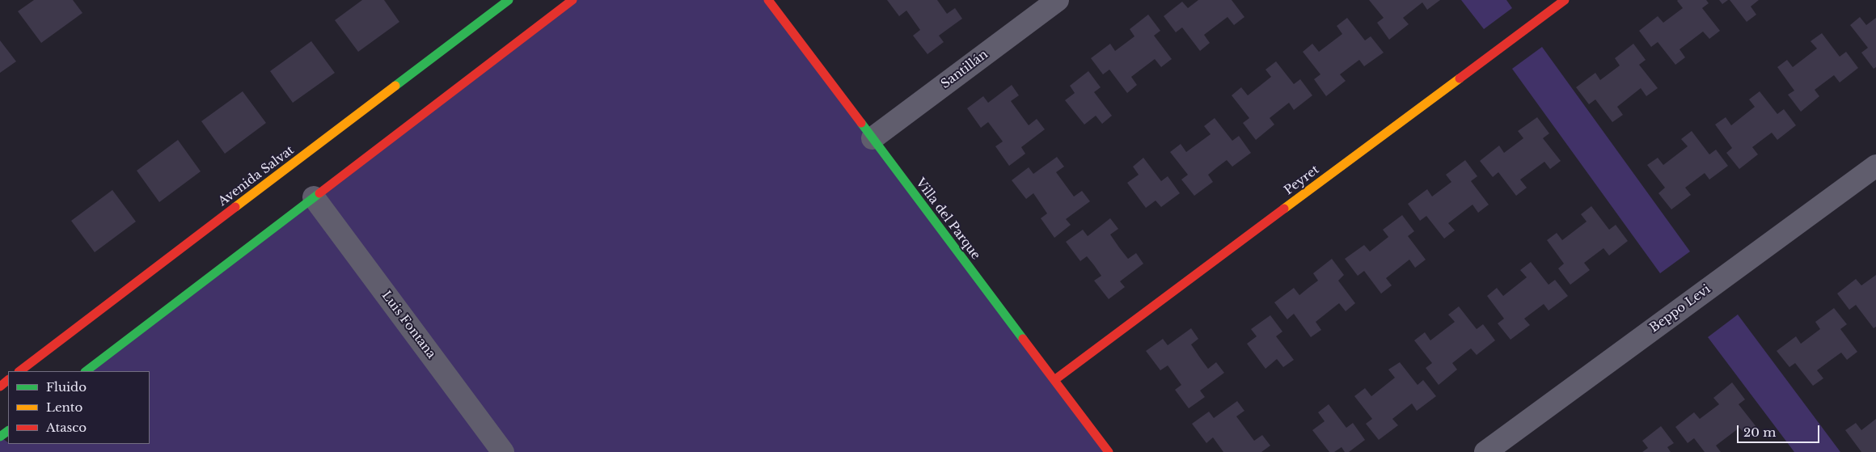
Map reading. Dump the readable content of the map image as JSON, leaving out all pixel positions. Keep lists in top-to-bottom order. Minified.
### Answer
{"streets":{"street":["Santillán","Avenida Salvat","Peyret","Villa del Parque","Beppo Levi","Luis Fontana"]},"crossings":[["Santillán","Villa del Parque"],["Peyret","Villa del Parque"]],"legend":["Fluido","Lento","Atasco"],"scale_bar":"20 m"}
